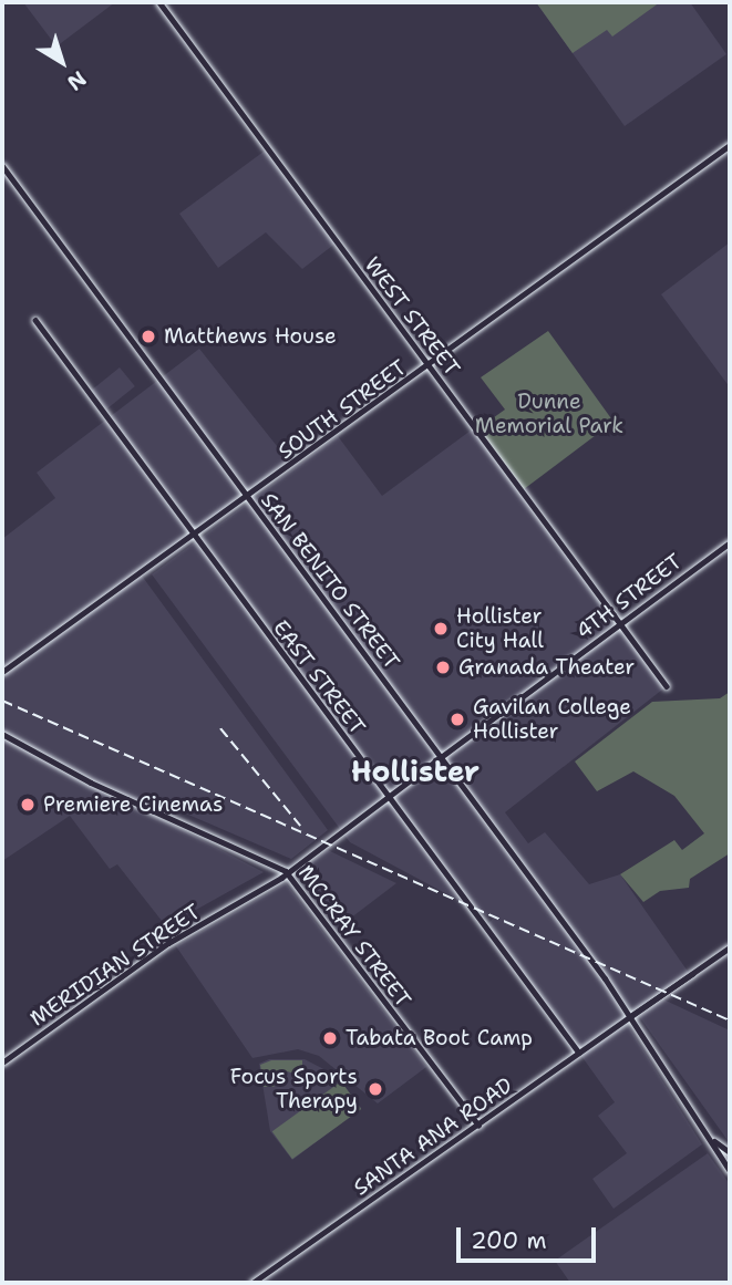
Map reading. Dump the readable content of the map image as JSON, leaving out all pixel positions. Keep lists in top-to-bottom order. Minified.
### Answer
{"streets":{"main road":["SAN BENITO STREET","4TH STREET"],"street":["WEST STREET","SOUTH STREET","EAST STREET","MCCRAY STREET","MERIDIAN STREET","SANTA ANA ROAD"]},"crossings":[["WEST STREET","SOUTH STREET"],["WEST STREET","4TH STREET"],["SOUTH STREET","SAN BENITO STREET"],["SOUTH STREET","EAST STREET"],["SAN BENITO STREET","4TH STREET"],["SAN BENITO STREET","SANTA ANA ROAD"],["4TH STREET","EAST STREET"],["4TH STREET","MCCRAY STREET"],["4TH STREET","MERIDIAN STREET"],["EAST STREET","SANTA ANA ROAD"],["MCCRAY STREET","MERIDIAN STREET"],["MCCRAY STREET","SANTA ANA ROAD"]],"districts":["Hollister"],"parks":["Dunne Memorial Park"],"places":["Matthews House","Hollister City Hall","Granada Theater","Gavilan College Hollister","Premiere Cinemas","Tabata Boot Camp","Focus Sports Therapy"],"scale_bar":"200 m","north":"bottom right"}
